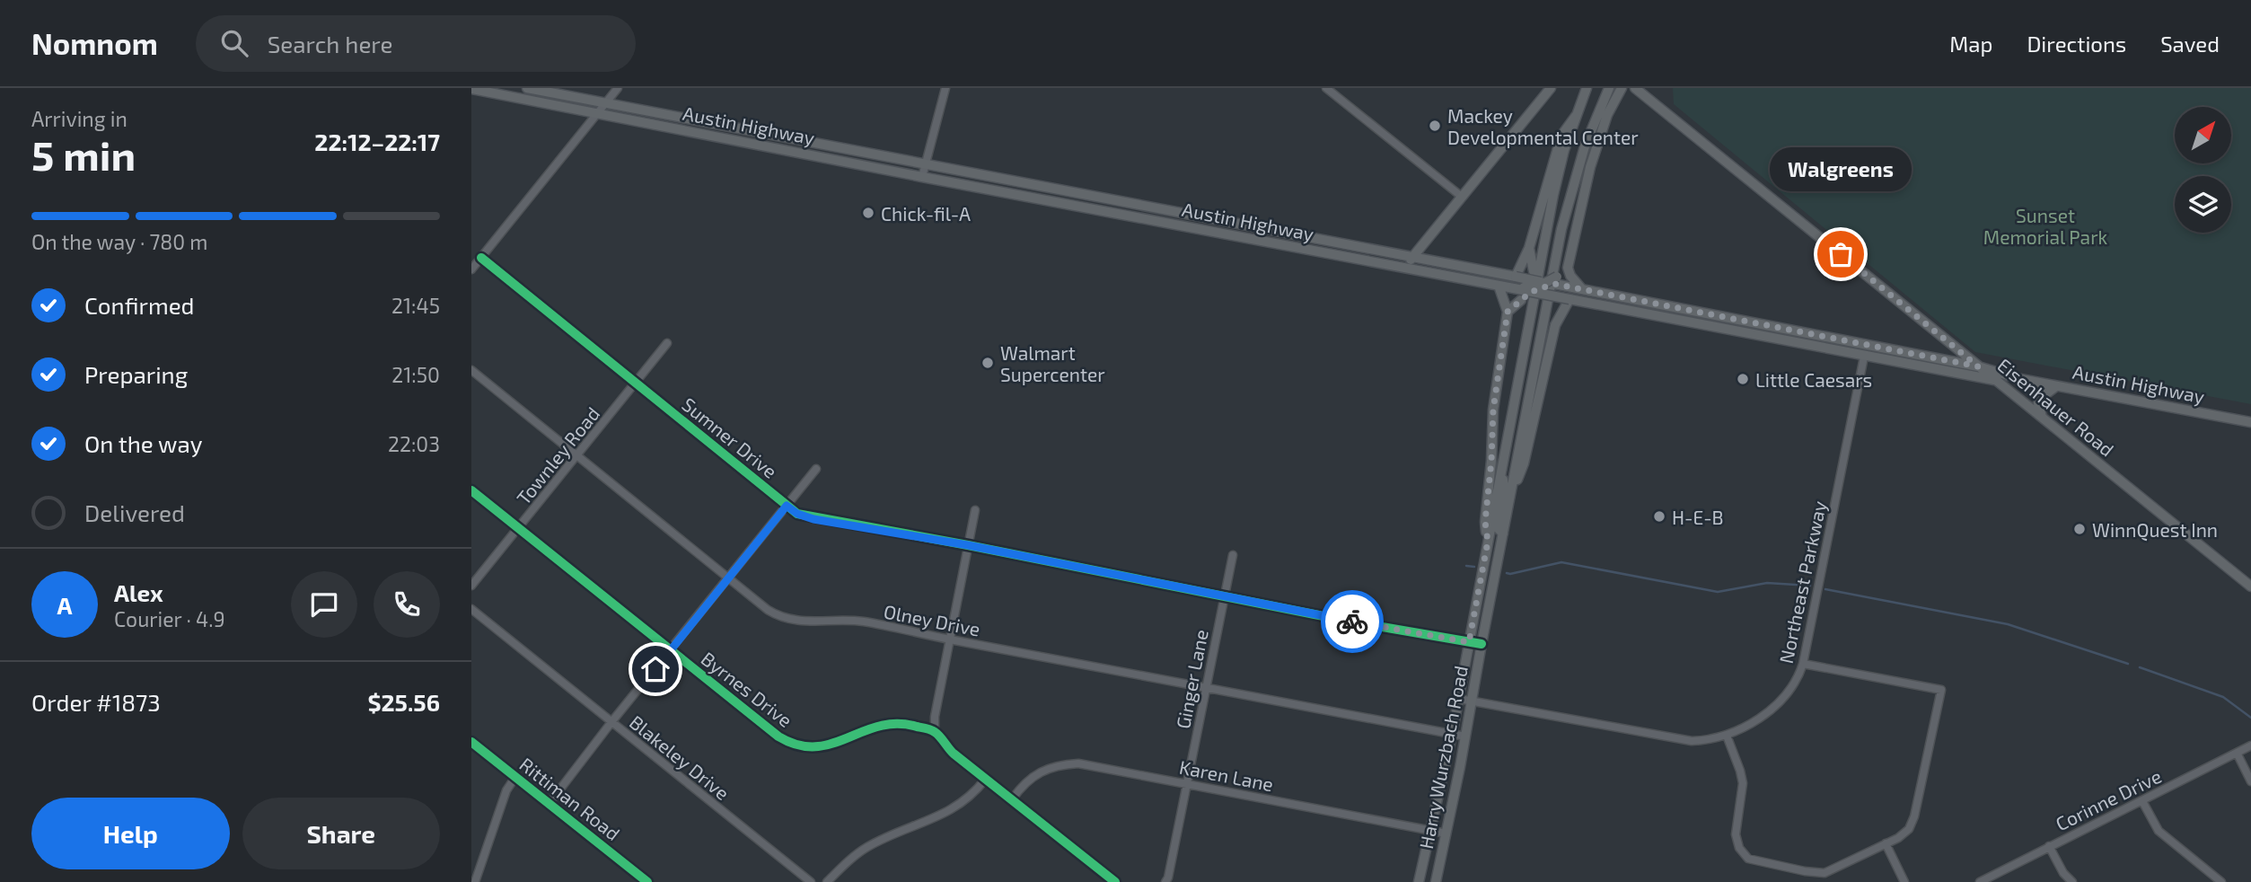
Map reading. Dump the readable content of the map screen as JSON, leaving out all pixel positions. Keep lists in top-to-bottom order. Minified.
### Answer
{"streets":{"main road":["Austin Highway","Eisenhauer Road","Harry Wurzbach Road"],"street":["Sumner Drive","Townley Road","Northeast Parkway","Olney Drive","Ginger Lane","Byrnes Drive","Blakeley Drive","Karen Lane","Rittiman Road","Corinne Drive"]},"crossings":[["Austin Highway","Eisenhauer Road"],["Austin Highway","Northeast Parkway"],["Sumner Drive","Townley Road"],["Sumner Drive","Ginger Lane"],["Sumner Drive","Harry Wurzbach Road"],["Townley Road","Olney Drive"],["Townley Road","Byrnes Drive"],["Northeast Parkway","Harry Wurzbach Road"],["Olney Drive","Ginger Lane"],["Olney Drive","Harry Wurzbach Road"],["Ginger Lane","Karen Lane"],["Harry Wurzbach Road","Karen Lane"]],"parks":["Sunset Memorial Park"],"places":["Mackey Developmental Center","Chick-fil-A","Walgreens","Walmart Supercenter","Little Caesars","H-E-B","WinnQuest Inn"],"north":"top right","page":{"header":"Nomnom","search":"Search here","nav":["Map","Directions","Saved"],"heading":["5 min","Arriving in","22:12–22:17"],"panel":["Alex","Courier · 4.9","Order #1873","$25.56"],"bubble":"Walgreens","bar":"On the way · 780 m","list":[["Confirmed","21:45"],["Preparing","21:50"],["On the way","22:03"],"Delivered"],"round":"A","buttons":["Help","Share"]}}
